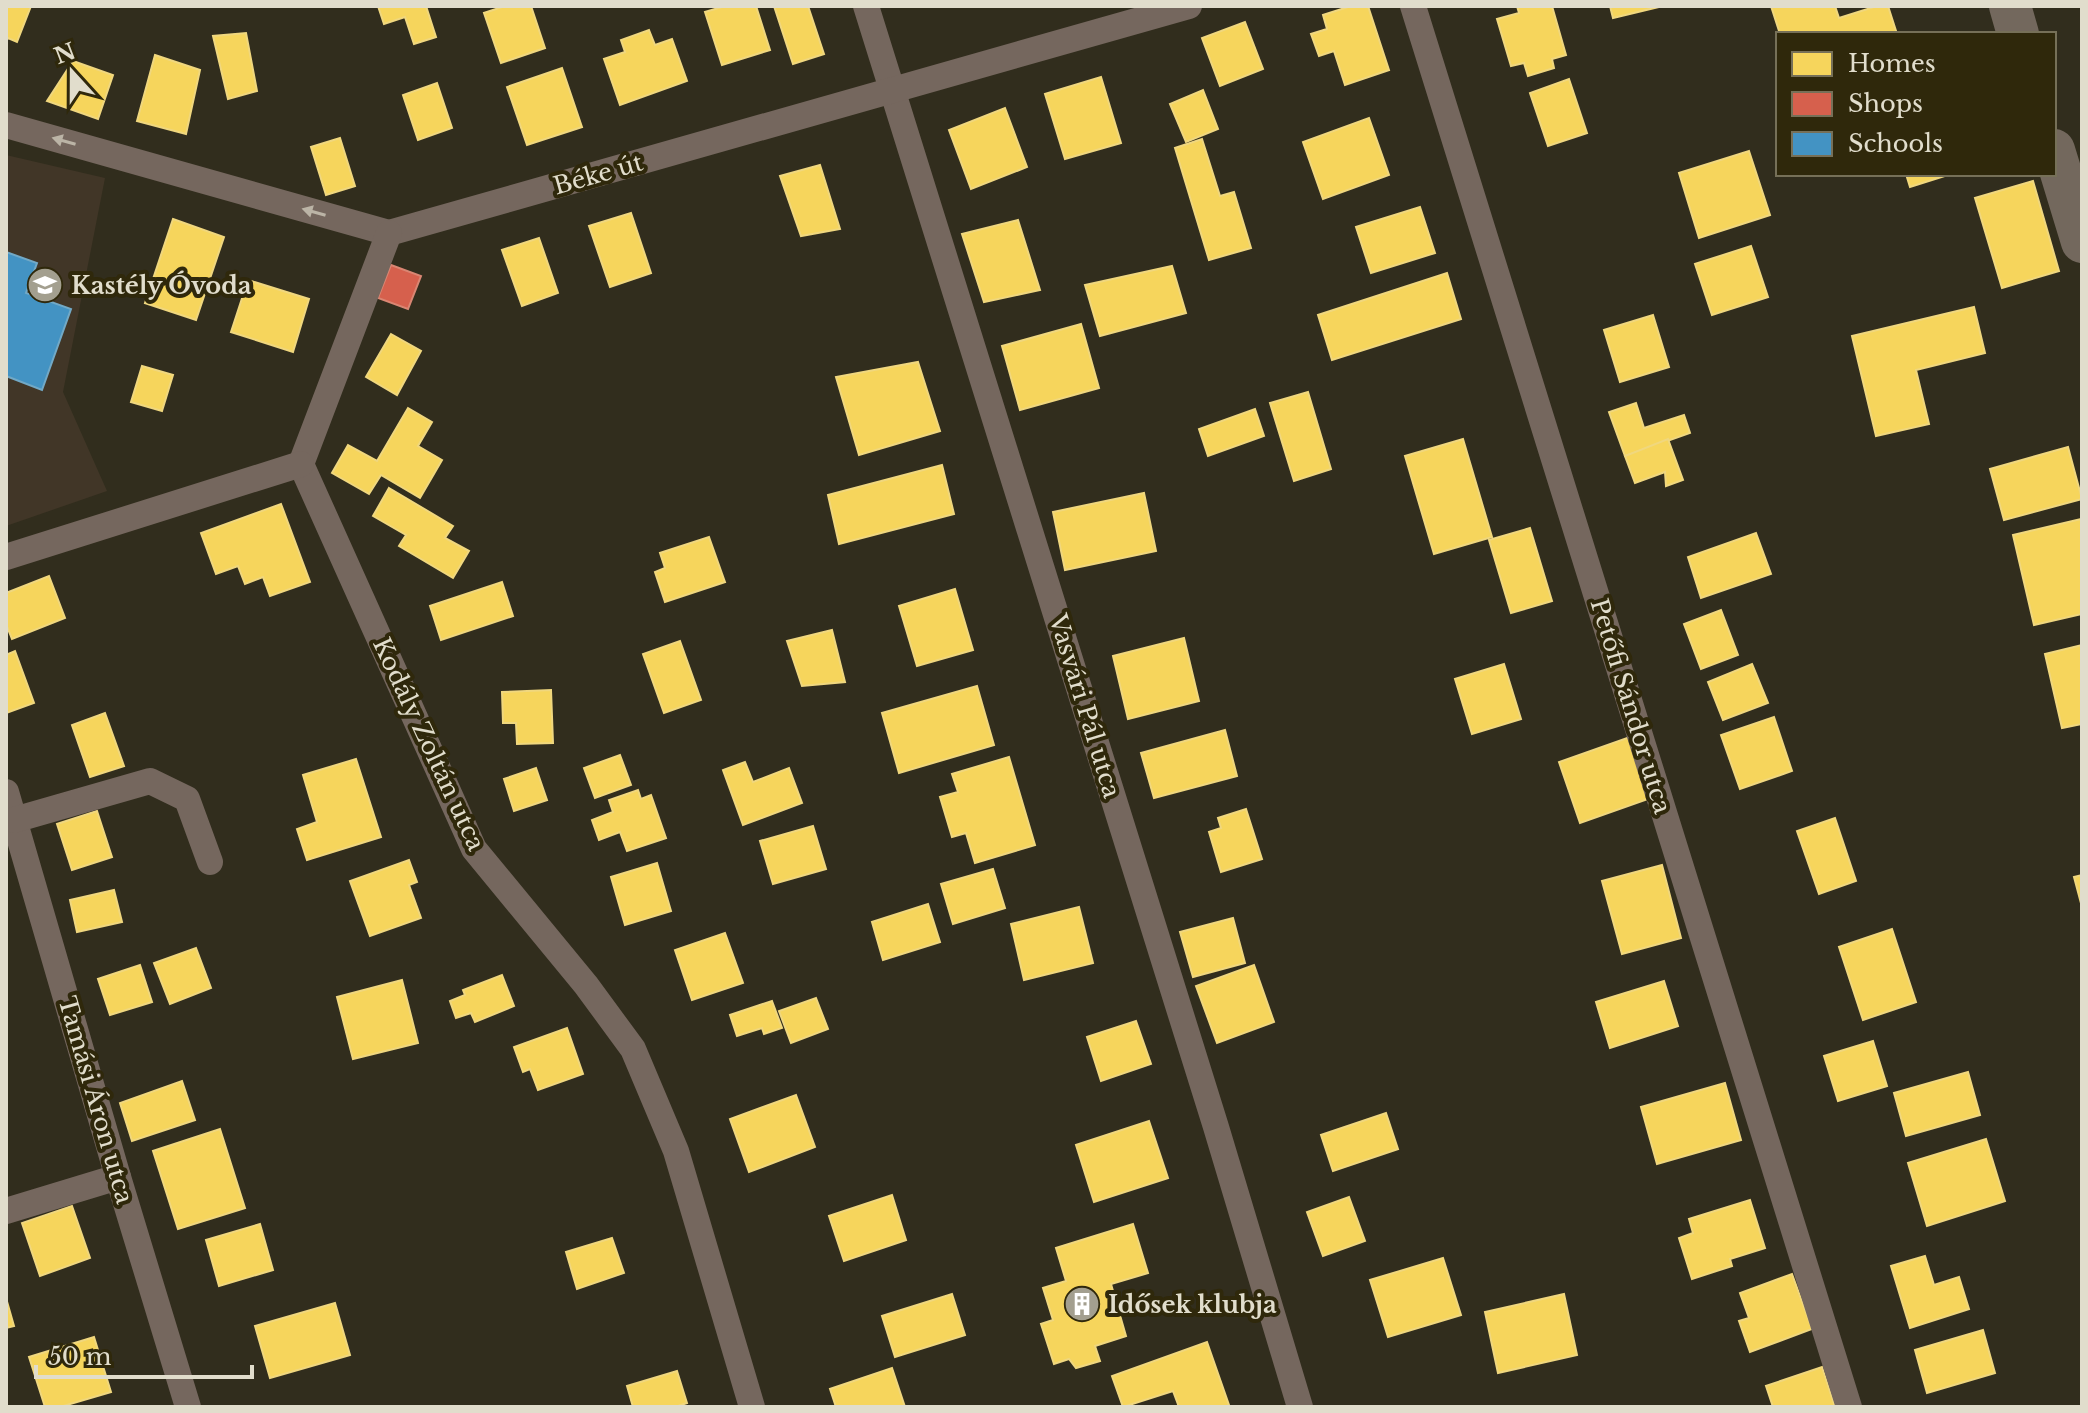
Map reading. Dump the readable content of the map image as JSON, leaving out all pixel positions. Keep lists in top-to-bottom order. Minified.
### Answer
{"streets":{"street":["Béke út","Vasvári Pál utca","Petőfi Sándor utca","Kodály Zoltán utca","Tamási Áron utca"]},"crossings":[["Béke út","Vasvári Pál utca"]],"places":{"school or university":["Kastély Óvoda"],"building":["Idősek klubja"]},"legend":["Homes","Shops","Schools"],"scale_bar":"50 m","north":"top"}
